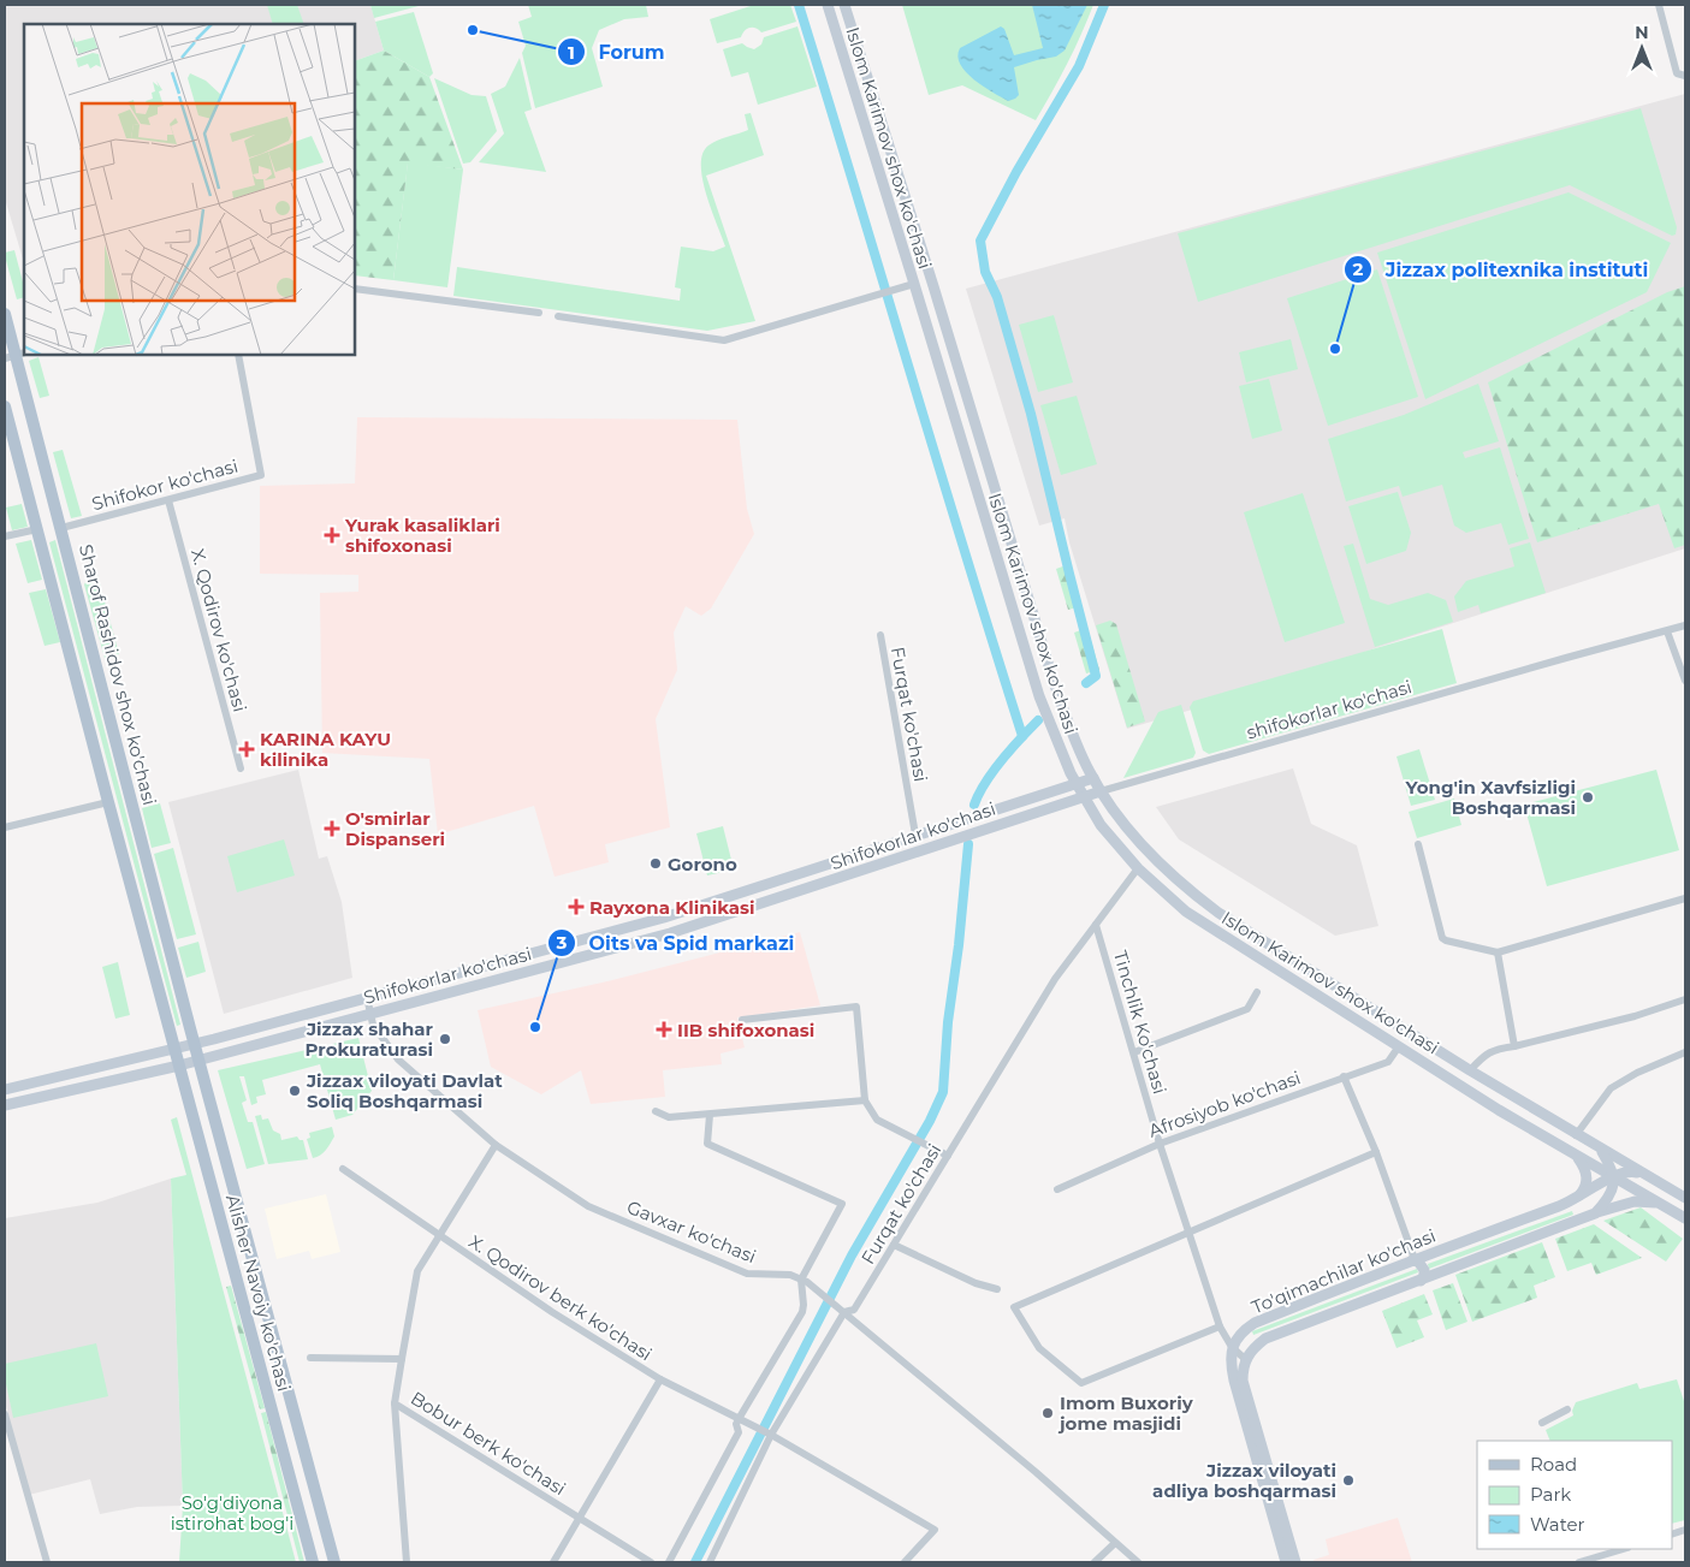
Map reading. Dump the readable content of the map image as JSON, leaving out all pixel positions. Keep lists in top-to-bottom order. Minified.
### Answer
{"streets":{"main road":["Islom Karimov shox ko'chasi","Sharof Rashidov shox ko'chasi","Shifokorlar ko'chasi","To'qimachilar ko'chasi","Alisher Navoiy ko'chasi"],"street":["Shifokor ko'chasi","X. Qodirov ko'chasi","shifokorlar ko'chasi","Furqat ko'chasi","Tinchlik Ko'chasi","Afrosiyob ko'chasi","Gavxar ko'chasi","X. Qodirov berk ko'chasi","Bobur berk ko'chasi"]},"crossings":[["Islom Karimov shox ko'chasi","shifokorlar ko'chasi"],["Islom Karimov shox ko'chasi","Furqat ko'chasi"],["Islom Karimov shox ko'chasi","Shifokorlar ko'chasi"],["Islom Karimov shox ko'chasi","Afrosiyob ko'chasi"],["Islom Karimov shox ko'chasi","To'qimachilar ko'chasi"],["Shifokor ko'chasi","X. Qodirov ko'chasi"],["Shifokor ko'chasi","Sharof Rashidov shox ko'chasi"],["Sharof Rashidov shox ko'chasi","Shifokorlar ko'chasi"],["Sharof Rashidov shox ko'chasi","Alisher Navoiy ko'chasi"],["shifokorlar ko'chasi","Shifokorlar ko'chasi"],["Furqat ko'chasi","Shifokorlar ko'chasi"],["Furqat ko'chasi","Tinchlik Ko'chasi"],["Furqat ko'chasi","Gavxar ko'chasi"],["Furqat ko'chasi","X. Qodirov berk ko'chasi"],["Shifokorlar ko'chasi","Gavxar ko'chasi"],["Shifokorlar ko'chasi","Alisher Navoiy ko'chasi"],["Tinchlik Ko'chasi","Afrosiyob ko'chasi"],["Tinchlik Ko'chasi","To'qimachilar ko'chasi"],["Gavxar ko'chasi","Bobur berk ko'chasi"],["X. Qodirov berk ko'chasi","Bobur berk ko'chasi"]],"parks":["So'g'diyona istirohat bog'i"],"places":{"other":["Forum","Jizzax politexnika instituti","Yong'in Xavfsizligi Boshqarmasi","Gorono","Oits va Spid markazi","Jizzax shahar Prokuraturasi","Jizzax viloyati Davlat Soliq Boshqarmasi","Imom Buxoriy jome masjidi","Jizzax viloyati adliya boshqarmasi"],"health":["Yurak kasaliklari shifoxonasi","KARINA KAYU kilinika","O'smirlar Dispanseri","Rayxona Klinikasi","IIB shifoxonasi"]},"legend":["Road","Park","Water"],"north":"top"}
